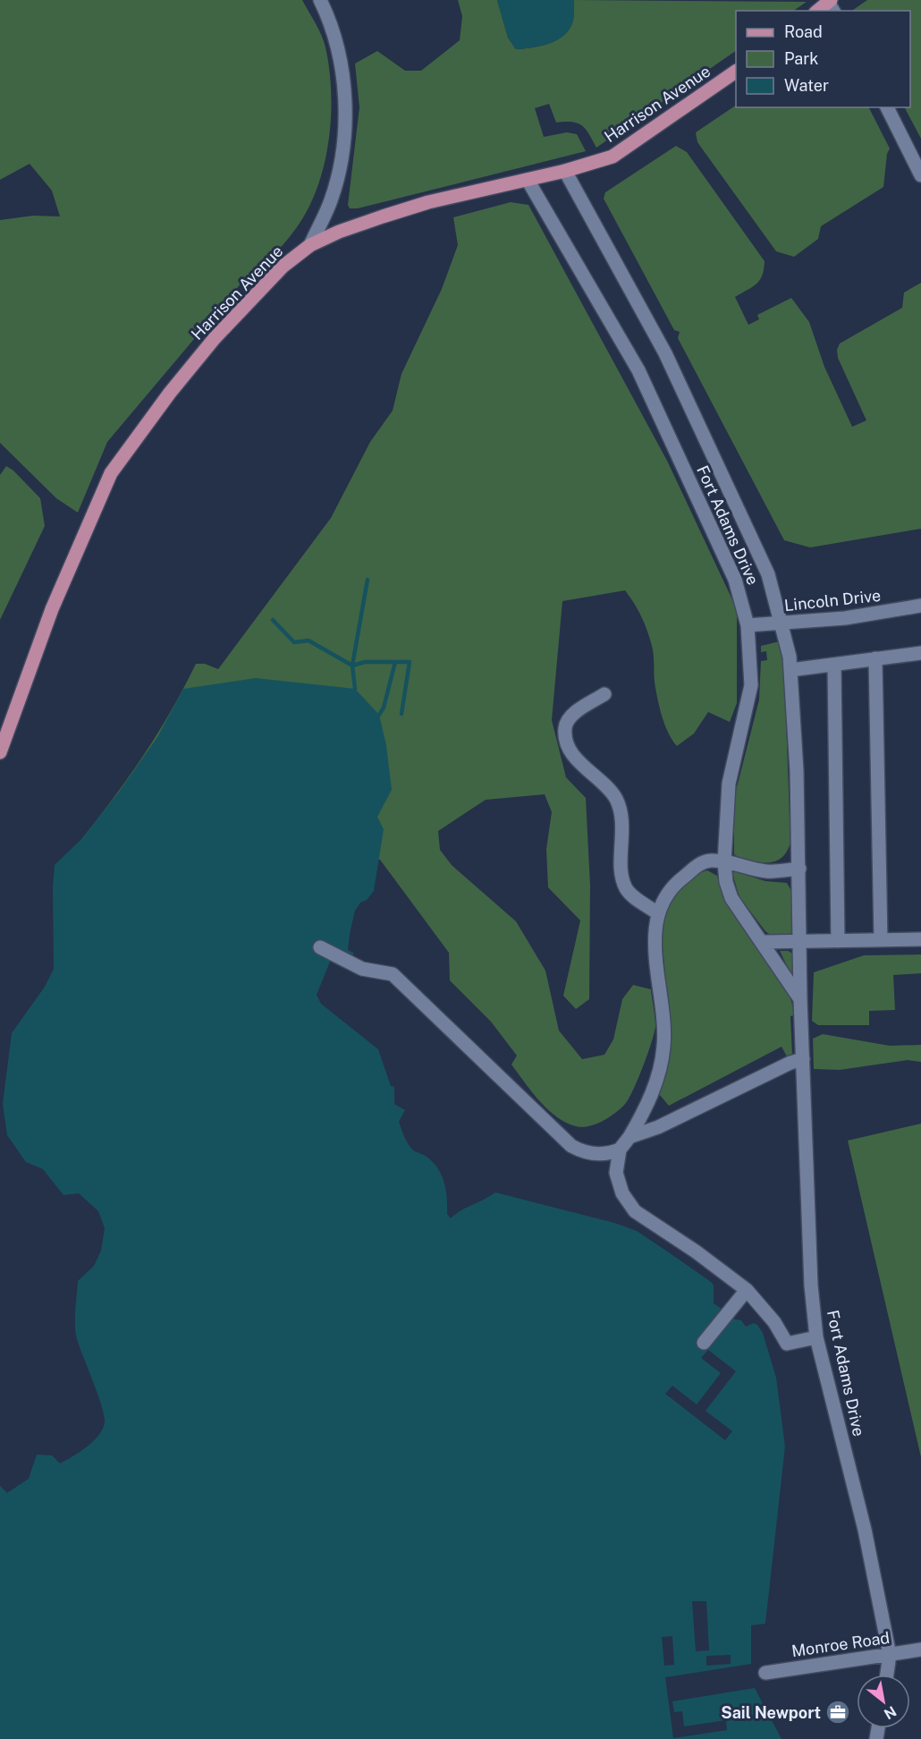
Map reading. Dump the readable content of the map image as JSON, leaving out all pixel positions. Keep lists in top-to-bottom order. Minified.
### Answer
{"streets":{"main road":["Harrison Avenue"],"street":["Fort Adams Drive","Lincoln Drive","Monroe Road"]},"crossings":[["Harrison Avenue","Fort Adams Drive"],["Fort Adams Drive","Lincoln Drive"],["Fort Adams Drive","Monroe Road"]],"places":{"office":["Sail Newport"]},"legend":["Road","Park","Water"],"north":"bottom right"}
